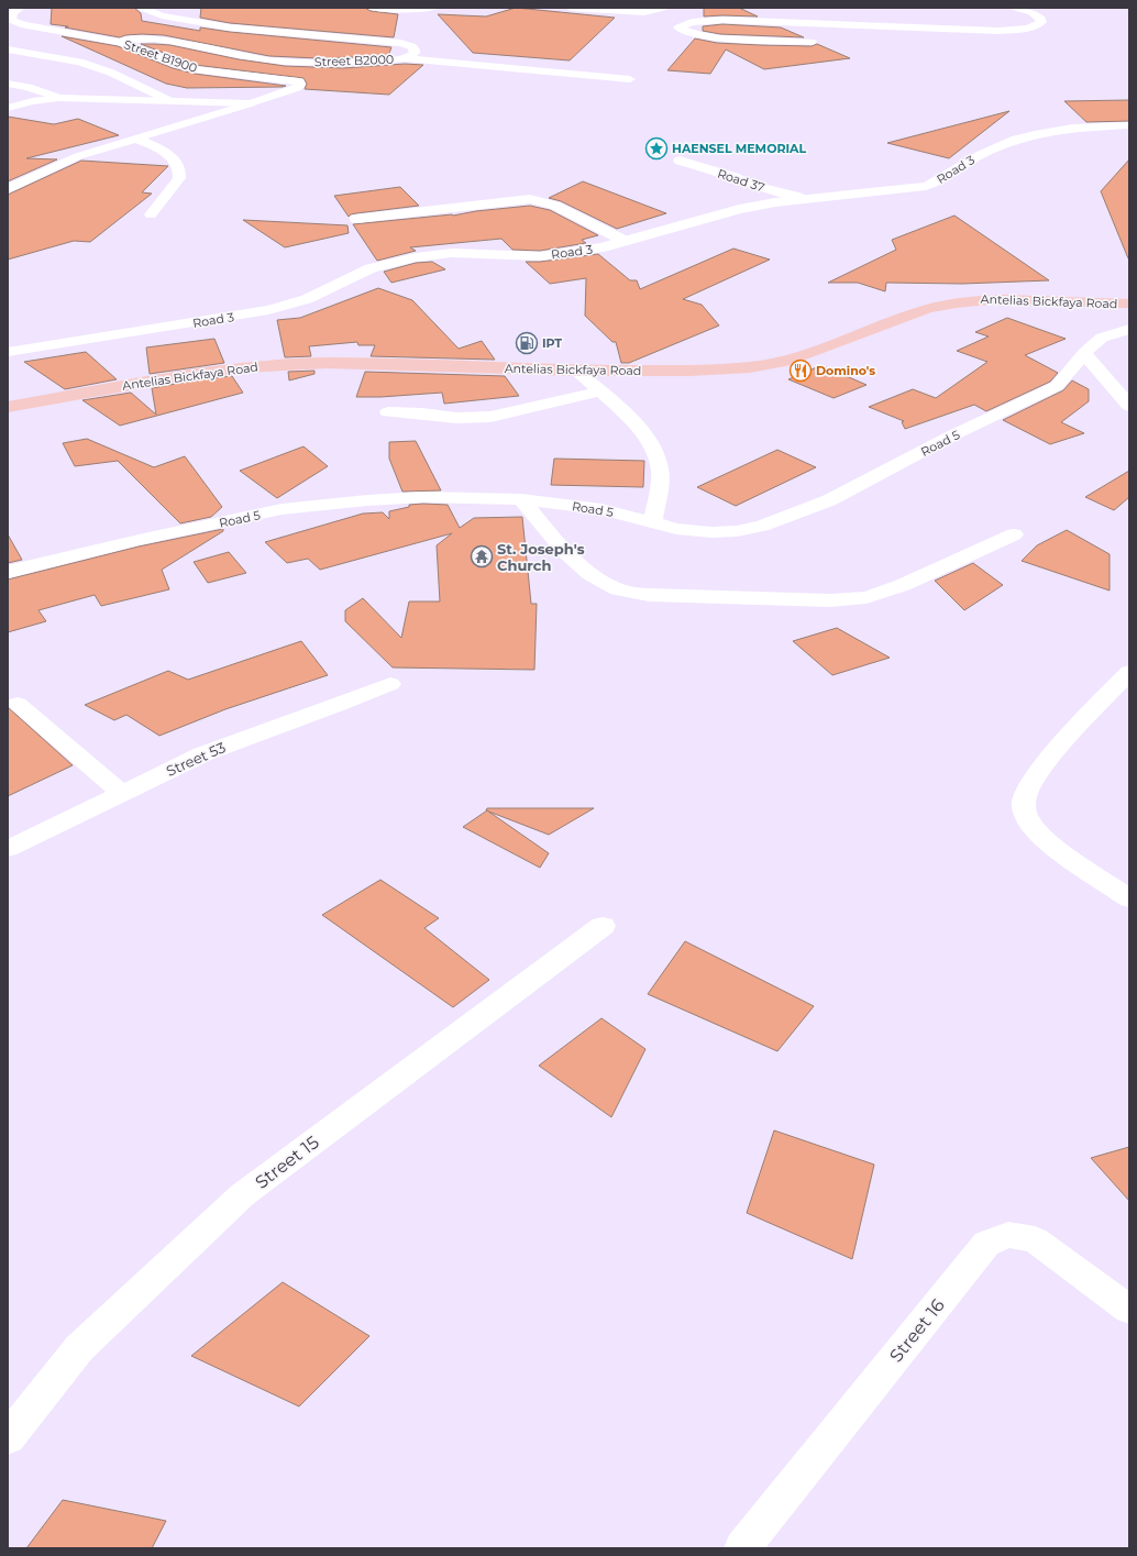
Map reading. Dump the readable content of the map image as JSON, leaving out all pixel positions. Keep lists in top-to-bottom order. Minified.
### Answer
{"streets":{"highway":["Antelias Bickfaya Road"],"street":["Street B1900","Street B2000","Road 3","Road 37","Road 5","Street 53","Street 15","Street 16"]},"crossings":[["Street B1900","Street B2000"],["Road 3","Road 37"]],"places":{"place":["HAENSEL MEMORIAL"],"fuel station":["IPT"],"restaurant":["Domino's"],"temple":["St. Joseph's Church"]}}
